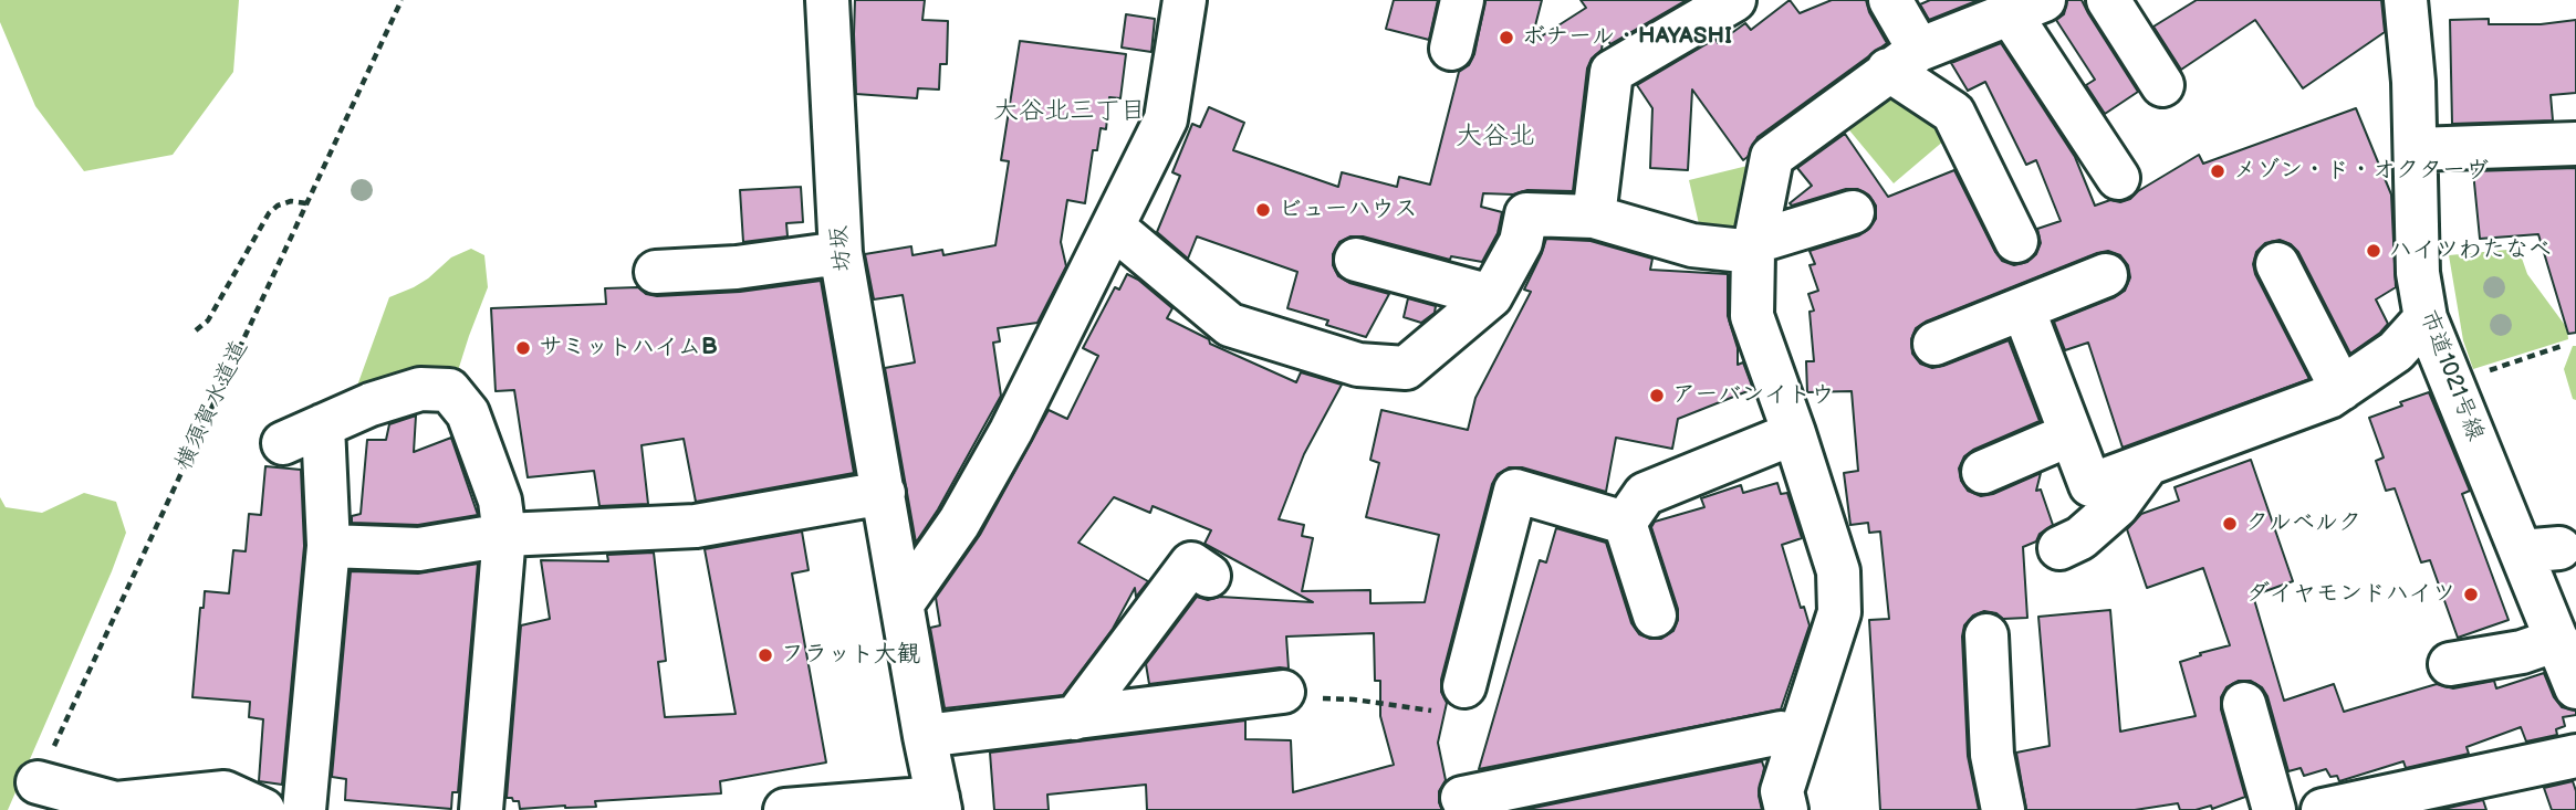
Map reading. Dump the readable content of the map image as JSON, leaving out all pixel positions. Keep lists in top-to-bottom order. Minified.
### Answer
{"streets":{"street":["坊坂","市道1021号線"],"path":["横須賀水道道"]},"districts":["大谷北三丁目","大谷北"],"places":["ボナール・HAYASHI","メゾン・ド・オクターヴ","ビューハウス","ハイツわたなべ","サミットハイムB","アーバンイトウ","クルベルク","ダイヤモンドハイツ","フラット大観"]}
